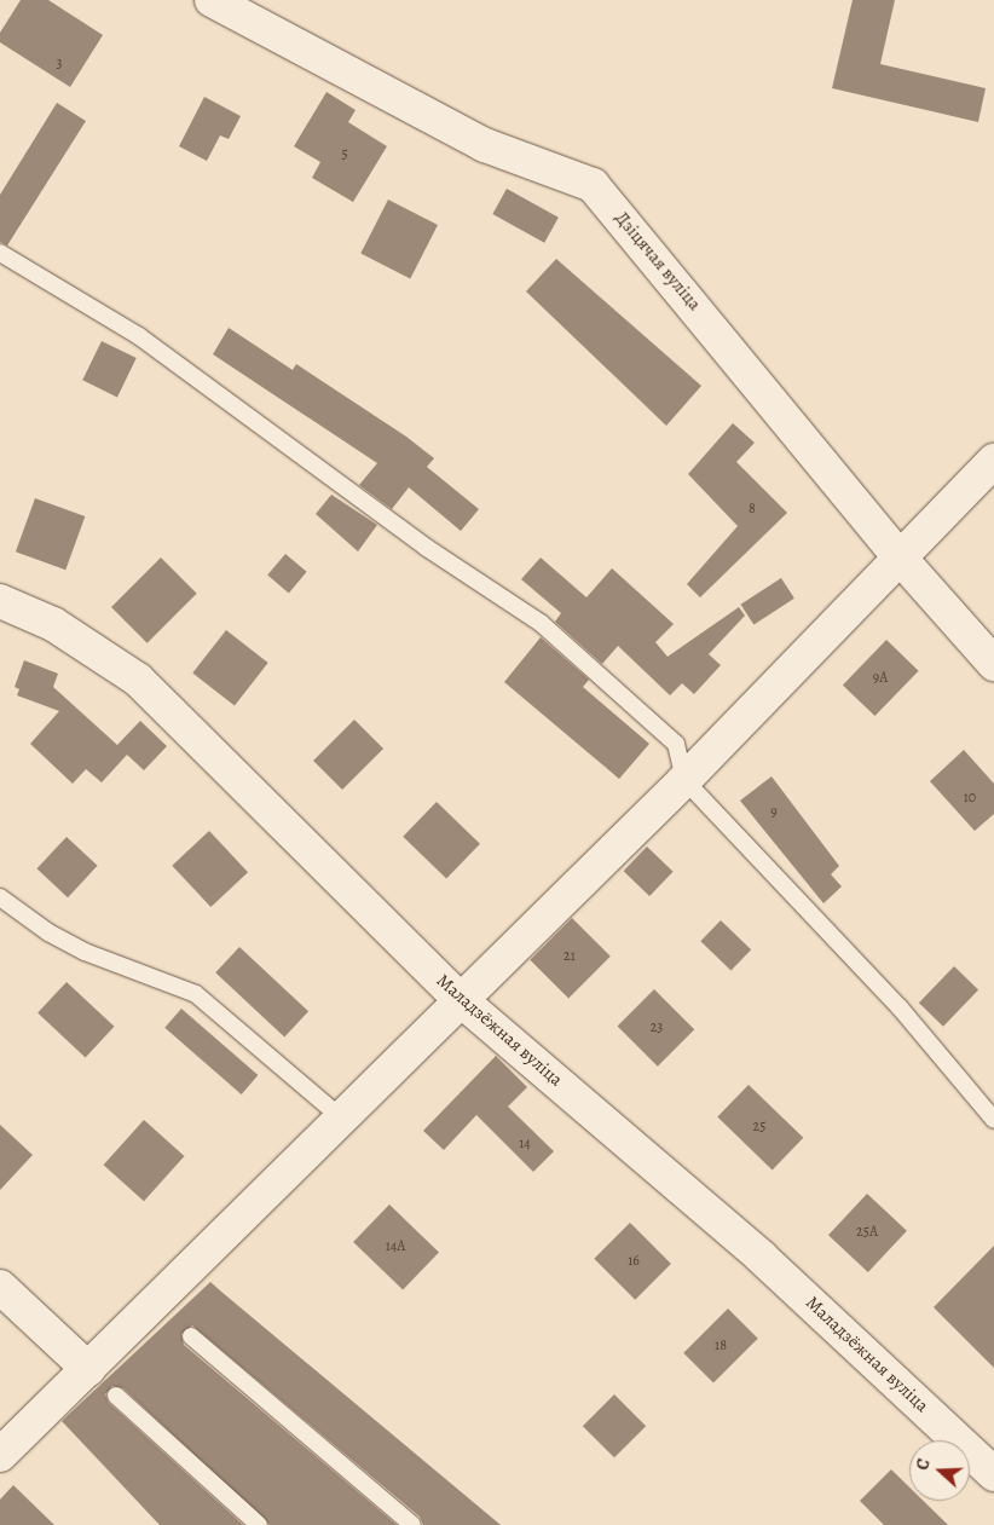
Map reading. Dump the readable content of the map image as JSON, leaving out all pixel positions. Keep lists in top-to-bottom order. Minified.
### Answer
{"streets":{"street":["Дзіцячая вуліца","Маладзёжная вуліца"]},"house_numbers":["3","5","8","9А","10","9","21","23","25","14","25А","14А","16","18"],"north":"left"}
